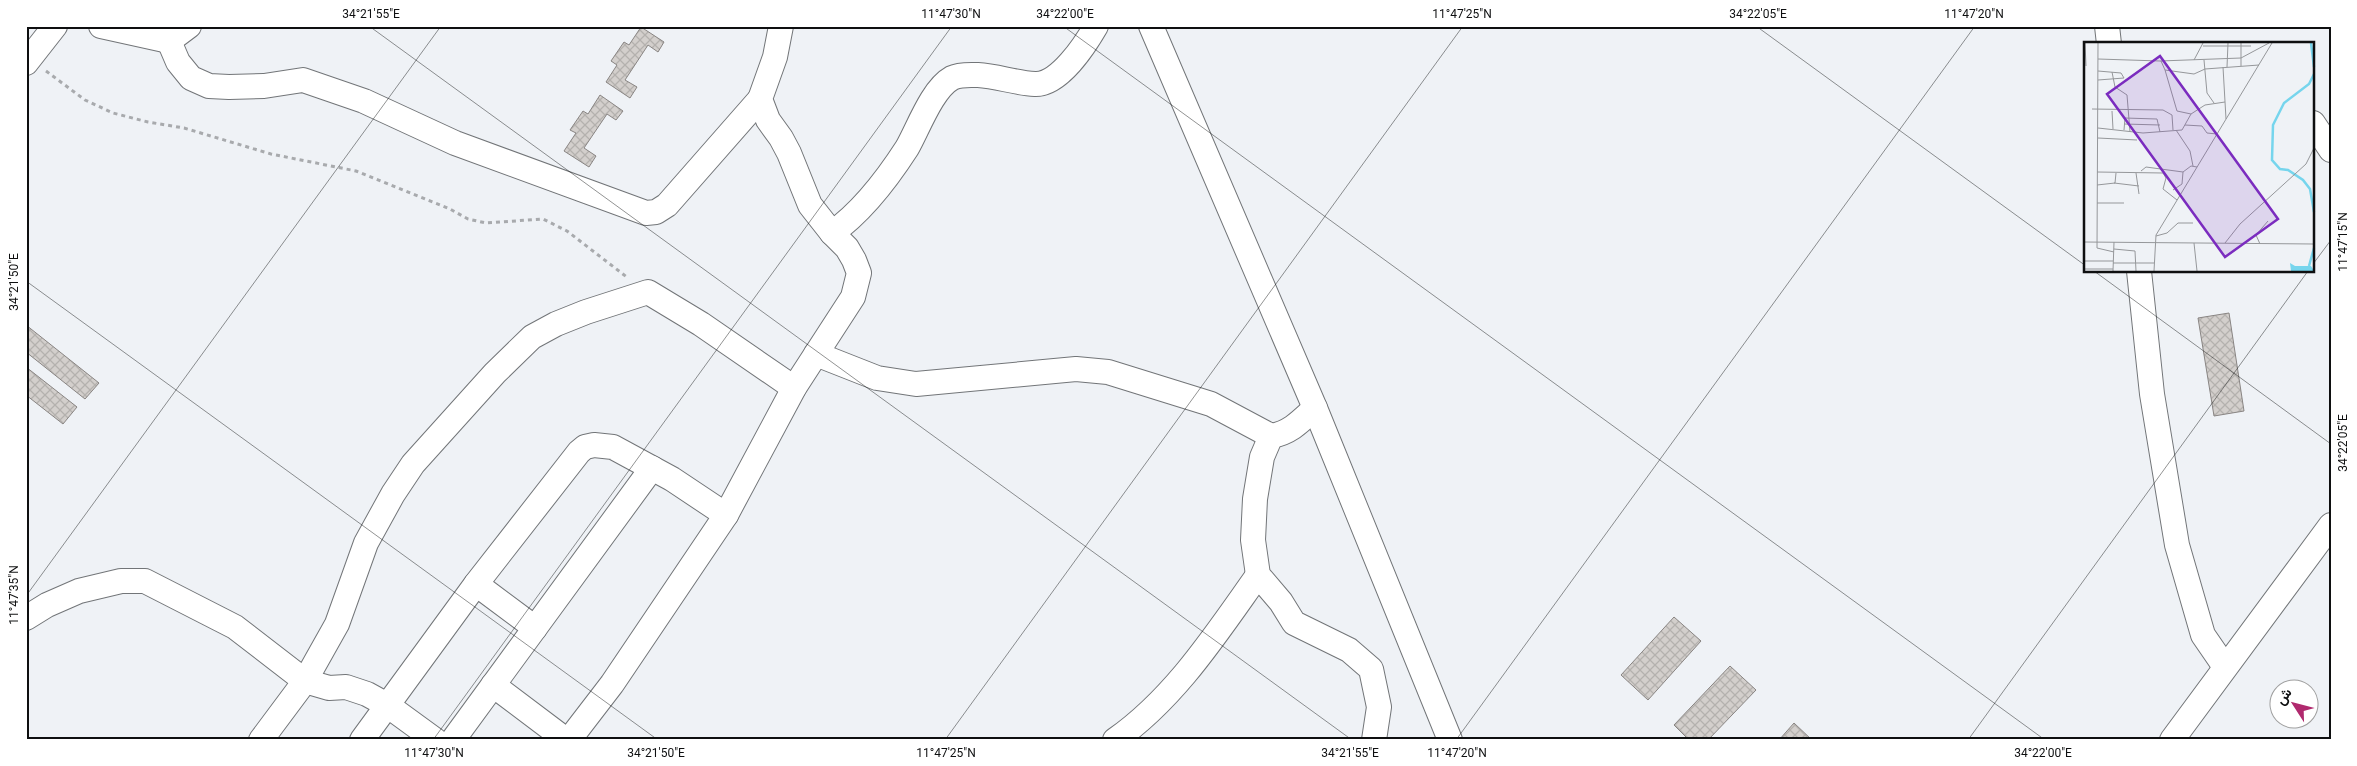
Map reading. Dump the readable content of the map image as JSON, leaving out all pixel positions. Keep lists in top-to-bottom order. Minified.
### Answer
{"north":"top left","coordinates":["34°21'55\"E","11°47'30\"N","34°22'00\"E","11°47'25\"N","34°22'05\"E","11°47'20\"N","11°47'15\"N","34°21'50\"E","11°47'35\"N"]}
